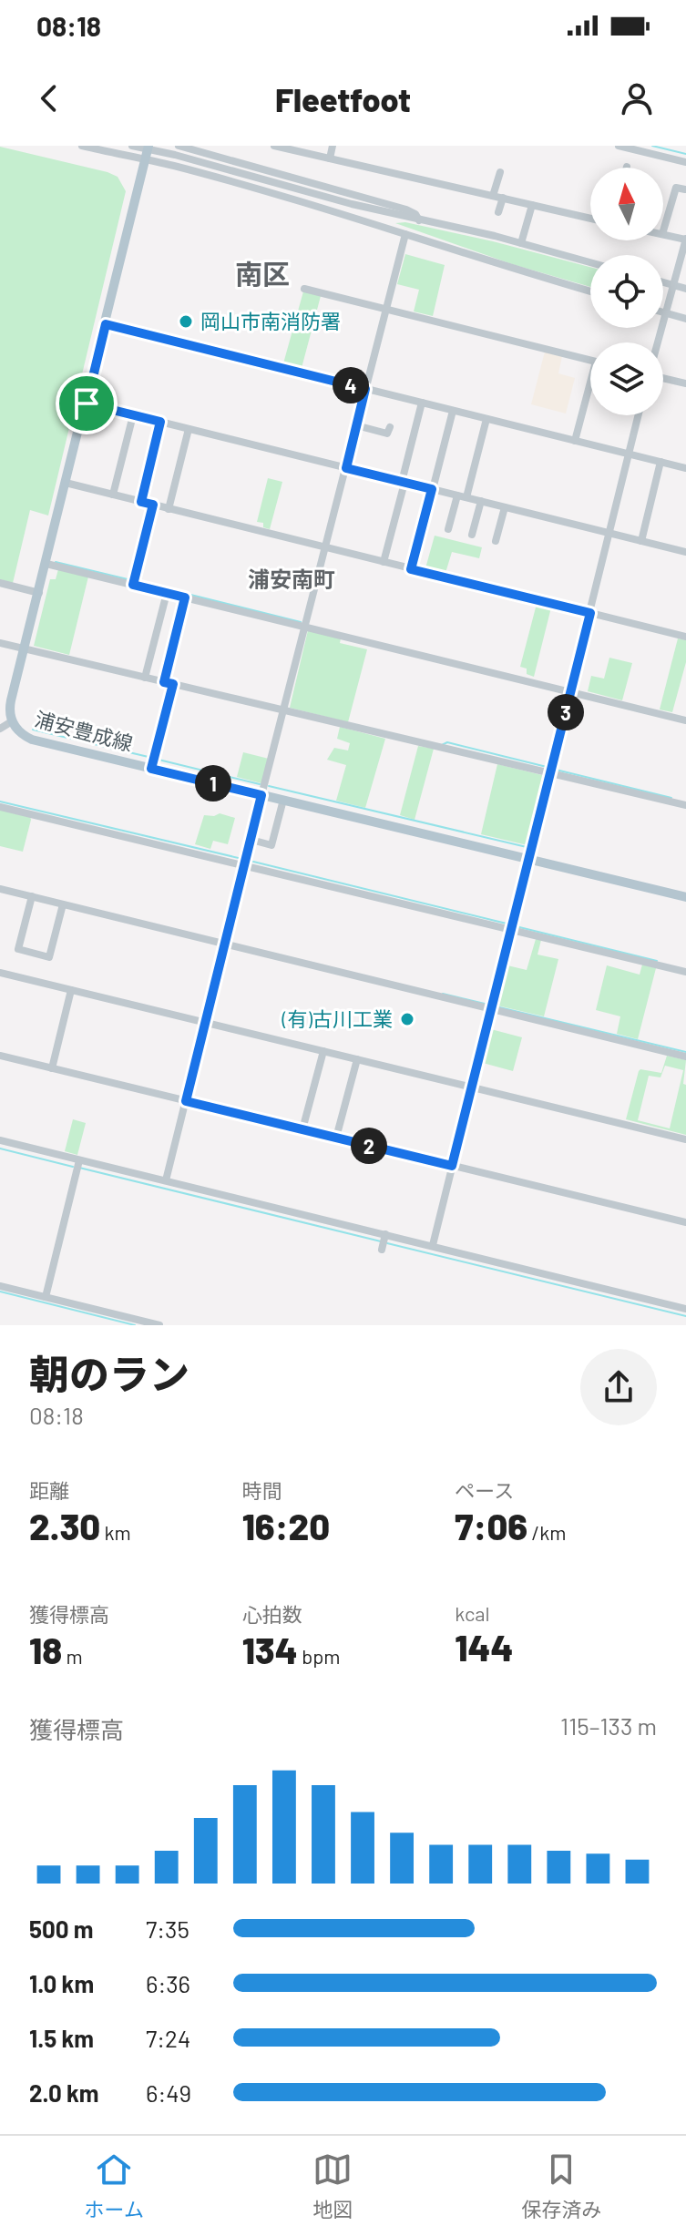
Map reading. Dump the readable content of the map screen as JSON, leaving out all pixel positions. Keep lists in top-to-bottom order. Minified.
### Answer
{"streets":{"main road":["浦安豊成線"]},"districts":["南区","浦安南町"],"places":["岡山市南消防署","(有)古川工業"],"north":"top","page":{"status":"08:18","header":"Fleetfoot","pins":["4","3","1","2"],"heading":["朝のラン","08:18"],"stats":[["距離","2.30 km"],["時間","16:20"],["ペース","7:06 /km"],["獲得標高","18 m"],["心拍数","134 bpm"],["kcal","144"]],"chart":["獲得標高","115–133 m"],"list":[{"name":"500 m","note":"7:35"},{"name":"1.0 km","note":"6:36"},{"name":"1.5 km","note":"7:24"},{"name":"2.0 km","note":"6:49"}],"tabs":["ホーム","地図","保存済み"]}}
